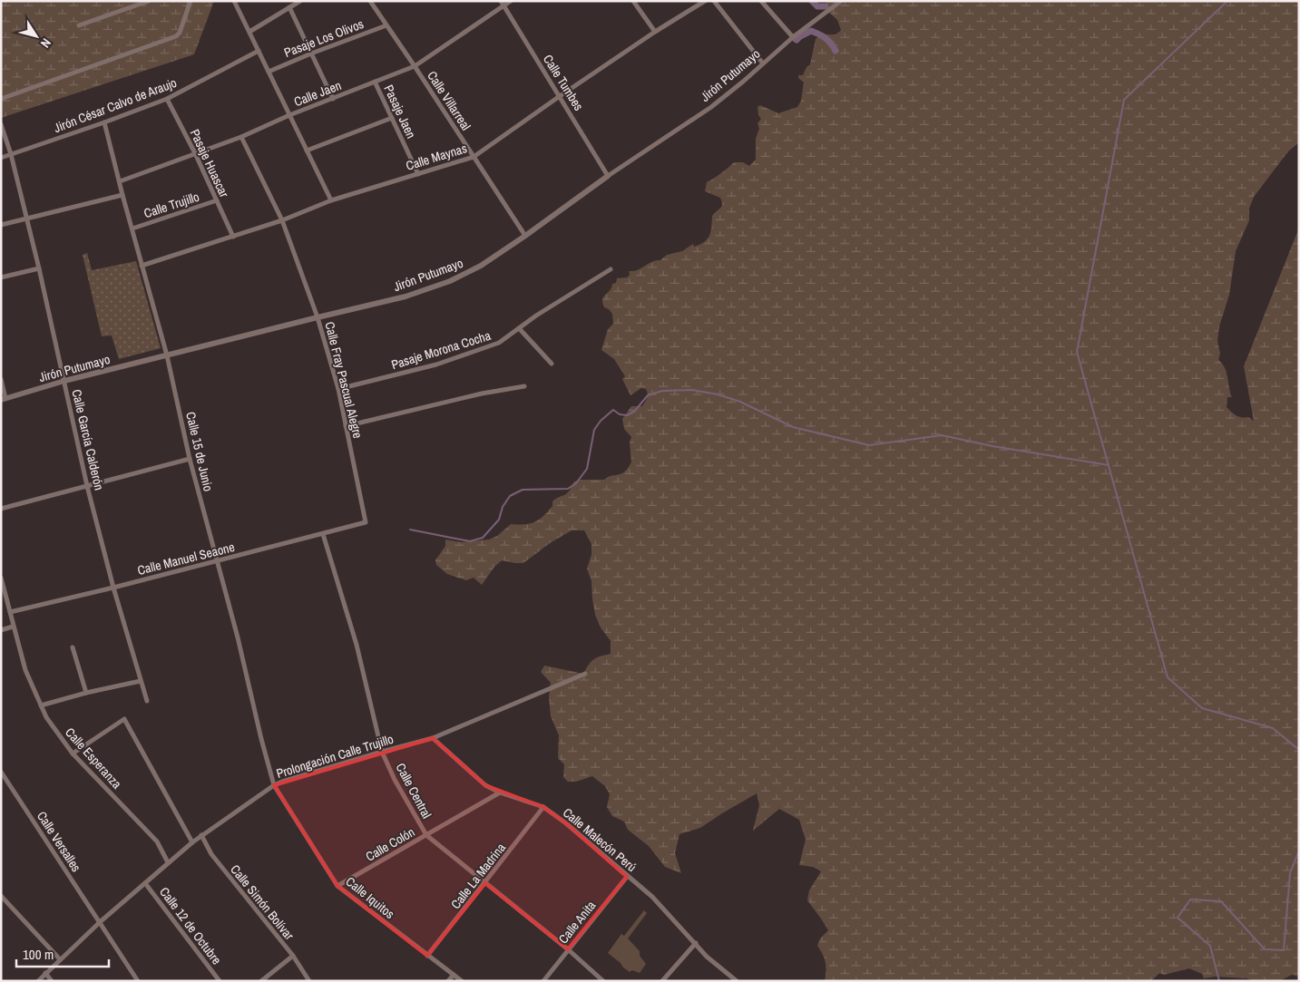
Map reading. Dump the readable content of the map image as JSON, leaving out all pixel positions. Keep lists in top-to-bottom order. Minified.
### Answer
{"streets":{"street":["Pasaje Los Olivos","Jirón Putumayo","Calle Tumbes","Calle Jaen","Calle Villarreal","Jirón César Calvo de Araujo","Pasaje Jaen","Calle Maynas","Pasaje Huascar","Calle Trujillo","Pasaje Morona Cocha","Calle Fray Pascual Alegre","Calle García Calderón","Calle 15 de Junio","Calle Manuel Seaone","Prolongación Calle Trujillo","Calle Esperanza","Calle Central","Calle Malecón Perú","Calle Versalles","Calle Colón","Calle La Madrina","Calle Iquitos","Calle Simón Bolívar","Calle Anita","Calle 12 de Octubre"]},"crossings":[["Pasaje Los Olivos","Calle Villarreal"],["Jirón Putumayo","Calle Tumbes"],["Jirón Putumayo","Calle Villarreal"],["Jirón Putumayo","Calle Fray Pascual Alegre"],["Jirón Putumayo","Calle García Calderón"],["Jirón Putumayo","Calle 15 de Junio"],["Calle Tumbes","Calle Jaen"],["Calle Tumbes","Calle Maynas"],["Calle Jaen","Calle Villarreal"],["Calle Jaen","Pasaje Jaen"],["Calle Jaen","Pasaje Huascar"],["Calle Jaen","Calle Fray Pascual Alegre"],["Calle Jaen","Calle 15 de Junio"],["Calle Villarreal","Calle Maynas"],["Jirón César Calvo de Araujo","Pasaje Huascar"],["Jirón César Calvo de Araujo","Calle García Calderón"],["Jirón César Calvo de Araujo","Calle 15 de Junio"],["Pasaje Jaen","Calle Maynas"],["Calle Maynas","Pasaje Huascar"],["Calle Maynas","Calle Fray Pascual Alegre"],["Calle Maynas","Calle 15 de Junio"],["Pasaje Huascar","Calle Trujillo"],["Calle Trujillo","Calle 15 de Junio"],["Pasaje Morona Cocha","Calle Fray Pascual Alegre"],["Calle Fray Pascual Alegre","Calle Manuel Seaone"],["Calle García Calderón","Calle Manuel Seaone"],["Calle 15 de Junio","Calle Manuel Seaone"],["Calle 15 de Junio","Prolongación Calle Trujillo"],["Calle 15 de Junio","Calle Iquitos"],["Calle Manuel Seaone","Calle Esperanza"],["Calle Manuel Seaone","Calle Central"],["Prolongación Calle Trujillo","Calle Esperanza"],["Prolongación Calle Trujillo","Calle Central"],["Prolongación Calle Trujillo","Calle Malecón Perú"],["Prolongación Calle Trujillo","Calle Versalles"],["Prolongación Calle Trujillo","Calle Iquitos"],["Prolongación Calle Trujillo","Calle Simón Bolívar"],["Prolongación Calle Trujillo","Calle 12 de Octubre"],["Calle Central","Calle Colón"],["Calle Central","Calle La Madrina"],["Calle Central","Calle Anita"],["Calle Malecón Perú","Calle Colón"],["Calle Malecón Perú","Calle La Madrina"],["Calle Malecón Perú","Calle Anita"],["Calle Colón","Calle Iquitos"],["Calle La Madrina","Calle Iquitos"]],"scale_bar":"100 m","north":"bottom right"}
